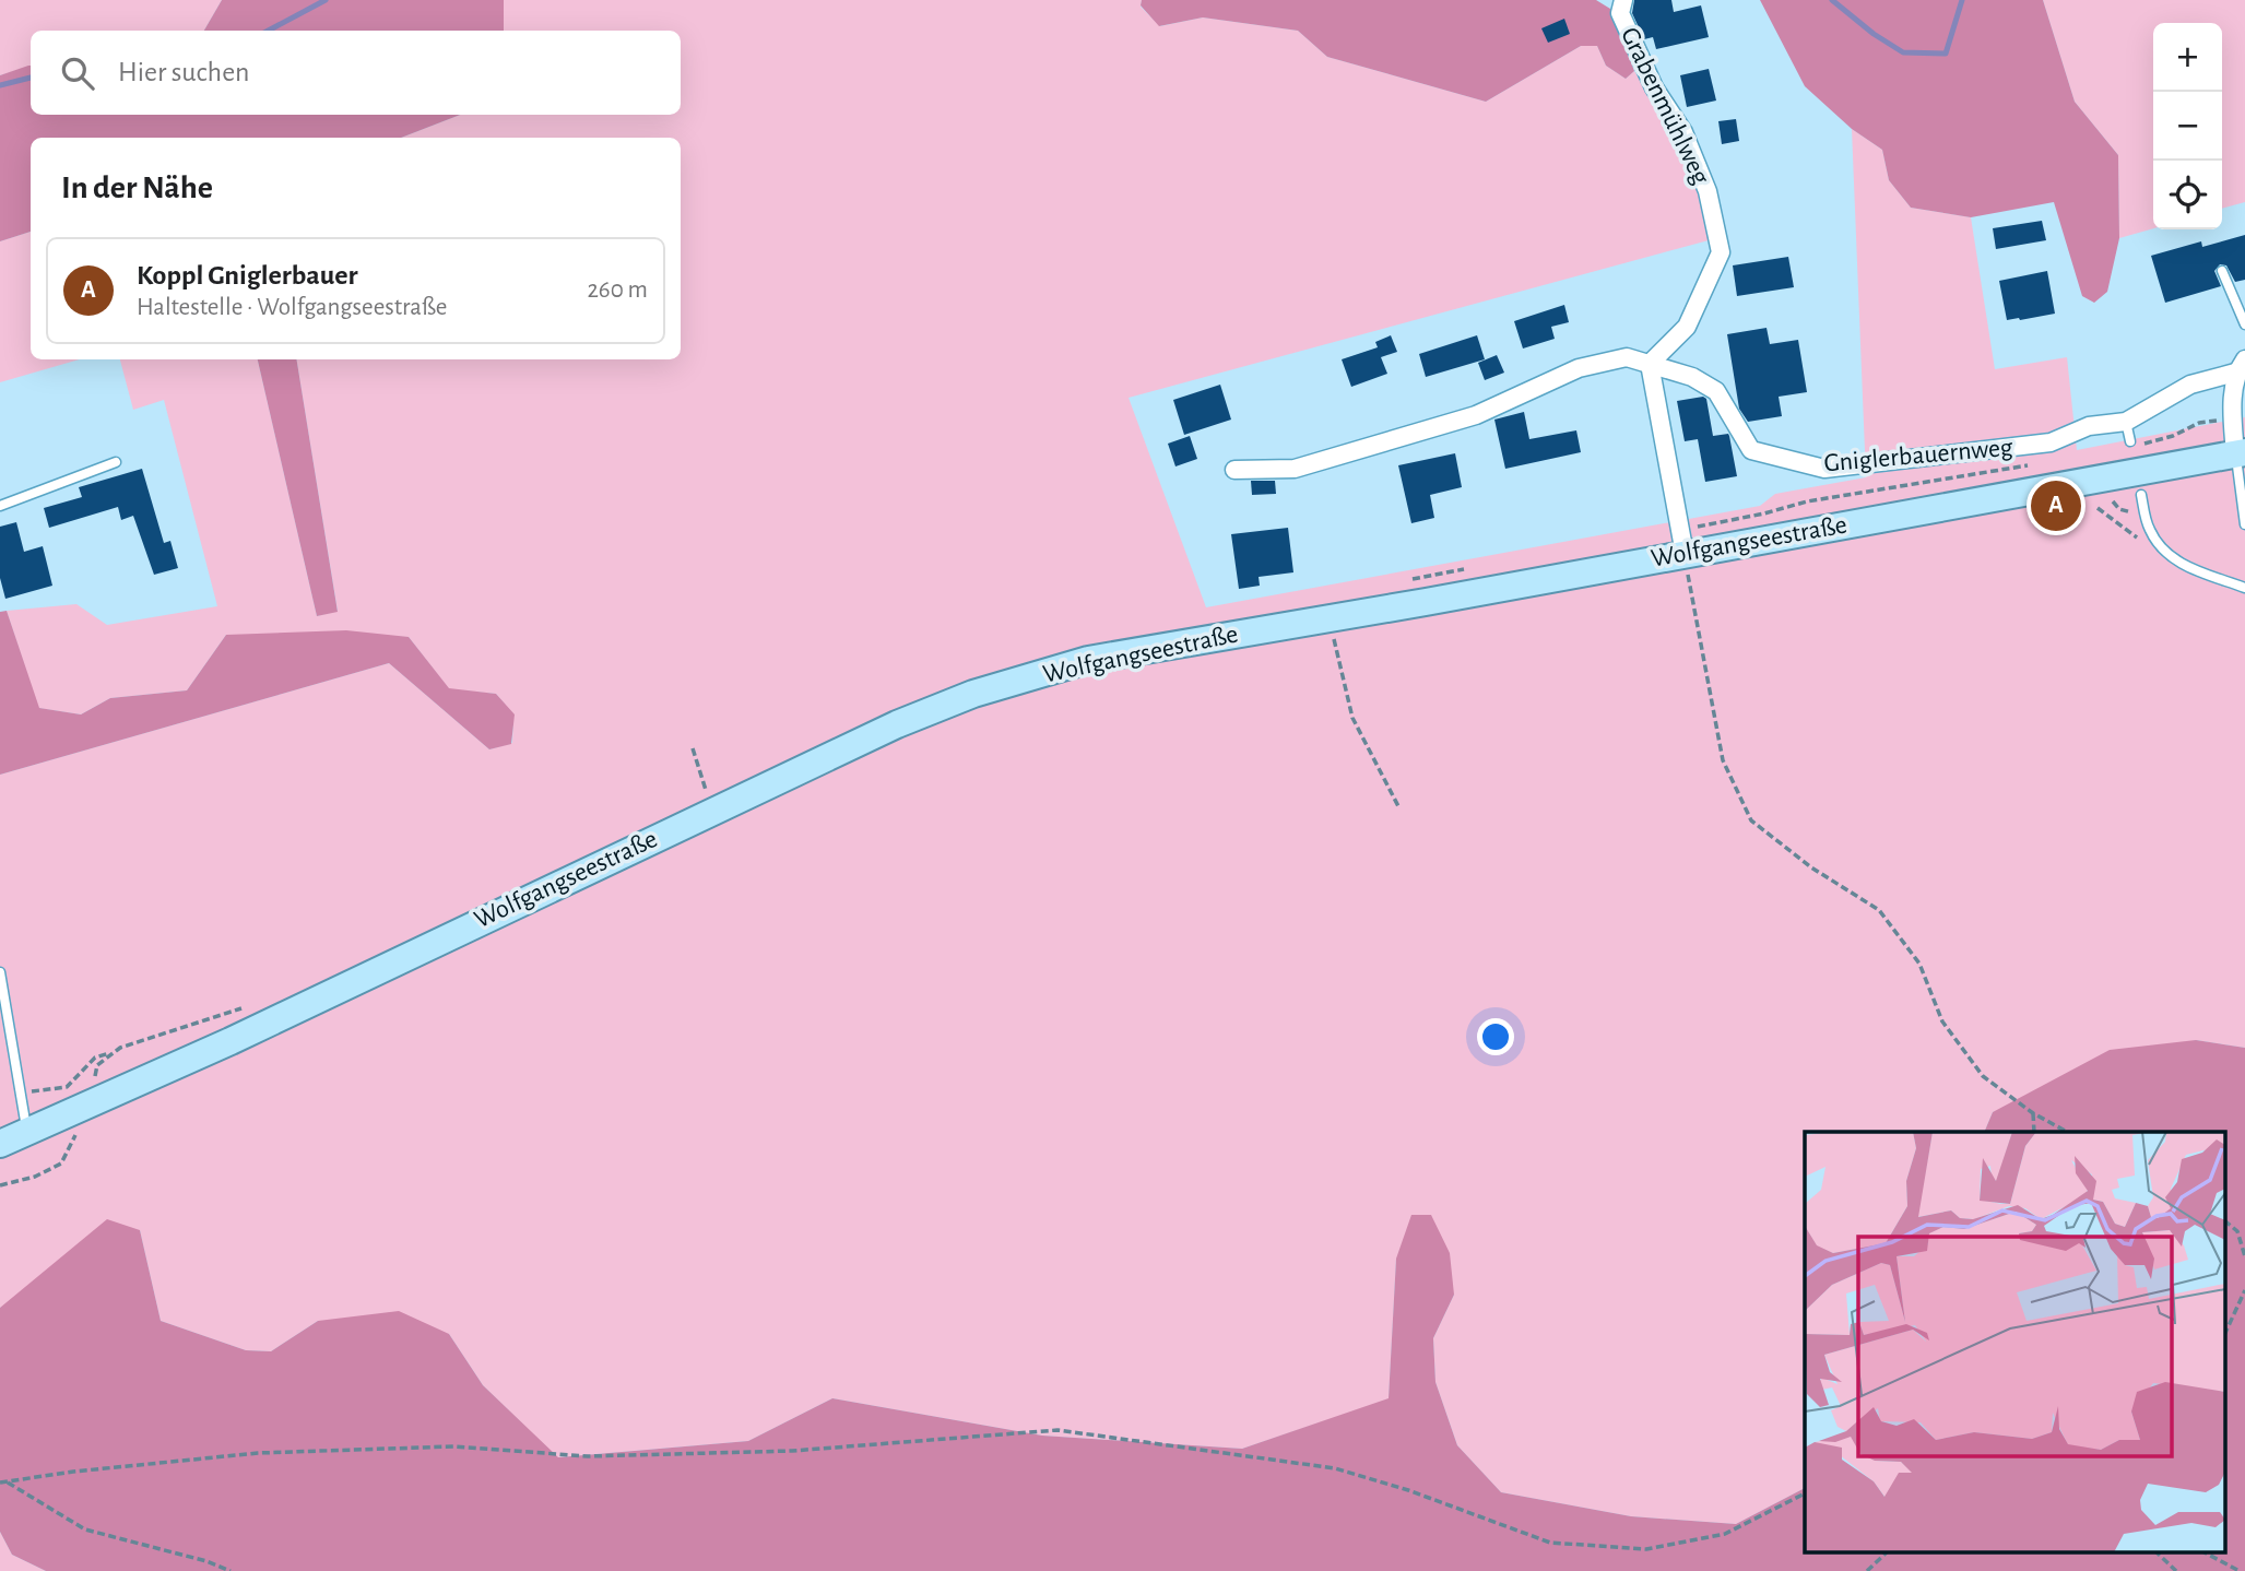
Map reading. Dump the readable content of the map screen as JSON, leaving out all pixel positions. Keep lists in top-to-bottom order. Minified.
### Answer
{"streets":{"main road":["Wolfgangseestraße"],"street":["Grabenmühlweg","Gniglerbauernweg"]},"crossings":[["Grabenmühlweg","Gniglerbauernweg"]],"page":{"map_buttons":["+","−"],"search":"Hier suchen","heading":"In der Nähe","list":[{"mark":"A","name":"Koppl Gniglerbauer","note":"Haltestelle · Wolfgangseestraße","value":"260 m"}],"pins":"A"}}
